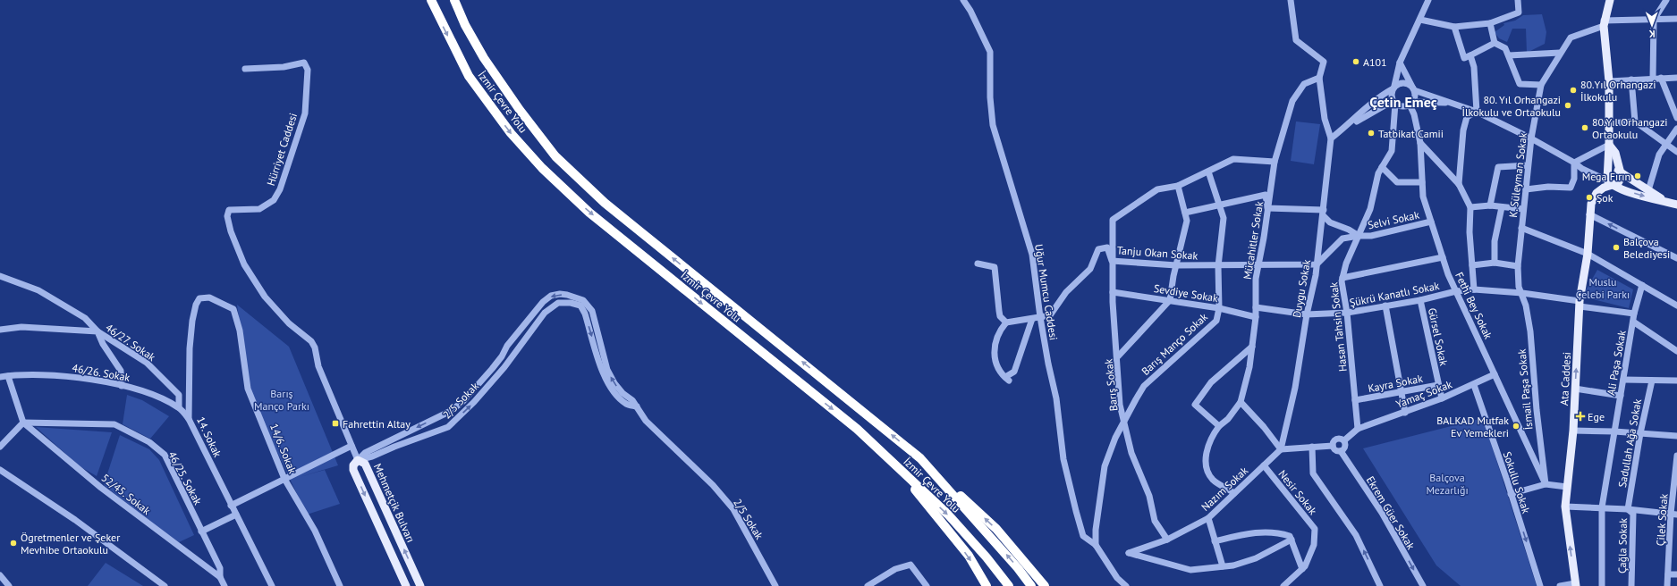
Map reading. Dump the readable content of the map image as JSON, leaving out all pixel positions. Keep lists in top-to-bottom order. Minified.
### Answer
{"streets":{"highway":["İzmir Çevre Yolu"],"main road":["Ata Caddesi","Mehmetçik Bulvarı"],"street":["Hürriyet Caddesi","K. Süleyman Sokak","Selvi Sokak","Mücahitler Sokak","Tanju Okan Sokak","Duygu Sokak","Uğur Mumcu Caddesi","Sevdiye Sokak","Şükrü Kanatlı Sokak","Fethi Bey Sokak","Hasan Tahsin Sokak","Gürsel Sokak","46/27. Sokak","Barış Manço Sokak","Ali Paşa Sokak","46/26. Sokak","Kayra Sokak","Barış Sokak","İsmail Paşa Sokak","Yamaç Sokak","2/5 Sokak","14. Sokak","Sadullah Ağa Sokak","14/6. Sokak","46/25. Sokak","Sokullu Sokak","Nazım Sokak","Nesir Sokak","52/45. Sokak","Ekrem Güer Sokak","Çilek Sokak","Çağla Sokak"]},"crossings":[["Hürriyet Caddesi","2/5 Sokak"],["Hürriyet Caddesi","Mehmetçik Bulvarı"],["K. Süleyman Sokak","Şükrü Kanatlı Sokak"],["K. Süleyman Sokak","İsmail Paşa Sokak"],["Selvi Sokak","Duygu Sokak"],["Selvi Sokak","Fethi Bey Sokak"],["Selvi Sokak","Hasan Tahsin Sokak"],["Mücahitler Sokak","Tanju Okan Sokak"],["Mücahitler Sokak","Sevdiye Sokak"],["Mücahitler Sokak","Şükrü Kanatlı Sokak"],["Tanju Okan Sokak","Duygu Sokak"],["Tanju Okan Sokak","Uğur Mumcu Caddesi"],["Tanju Okan Sokak","Barış Manço Sokak"],["Tanju Okan Sokak","Barış Sokak"],["Duygu Sokak","Şükrü Kanatlı Sokak"],["Duygu Sokak","Nazım Sokak"],["Uğur Mumcu Caddesi","Barış Manço Sokak"],["Sevdiye Sokak","Barış Manço Sokak"],["Sevdiye Sokak","Barış Sokak"],["Şükrü Kanatlı Sokak","Fethi Bey Sokak"],["Şükrü Kanatlı Sokak","Hasan Tahsin Sokak"],["Şükrü Kanatlı Sokak","Gürsel Sokak"],["Şükrü Kanatlı Sokak","Ali Paşa Sokak"],["Şükrü Kanatlı Sokak","Ata Caddesi"],["Şükrü Kanatlı Sokak","İsmail Paşa Sokak"],["Fethi Bey Sokak","Hasan Tahsin Sokak"],["Fethi Bey Sokak","İsmail Paşa Sokak"],["Fethi Bey Sokak","Yamaç Sokak"],["Hasan Tahsin Sokak","Kayra Sokak"],["Hasan Tahsin Sokak","Yamaç Sokak"],["Gürsel Sokak","Kayra Sokak"],["Gürsel Sokak","Yamaç Sokak"],["46/27. Sokak","46/26. Sokak"],["Barış Manço Sokak","Barış Sokak"],["46/26. Sokak","14. Sokak"],["Barış Sokak","Nazım Sokak"],["Yamaç Sokak","Sokullu Sokak"],["2/5 Sokak","Mehmetçik Bulvarı"],["14. Sokak","14/6. Sokak"],["Sadullah Ağa Sokak","Çağla Sokak"],["46/25. Sokak","52/45. Sokak"],["Nazım Sokak","Nesir Sokak"]],"one_way":["Ata Caddesi","Sokullu Sokak"],"districts":["Çetin Emeç"],"parks":["Muslu Çelebi Parkı","Barış Manço Parkı","Balçova Mezarlığı"],"places":{"other":["A101","80.Yıl Orhangazi İlkokulu","80. Yıl Orhangazi İlkokulu ve Ortaokulu","80.Yıl Orhangazi Ortaokulu","Tatbikat Camii","Mega Fırın","Şok","Balçova Belediyesi","BALKAD Mutfak Ev Yemekleri","Ögretmenler ve Şeker Mevhibe Ortaokulu"],"health":["Ege"],"transit":["Fahrettin Altay"]},"north":"bottom"}
